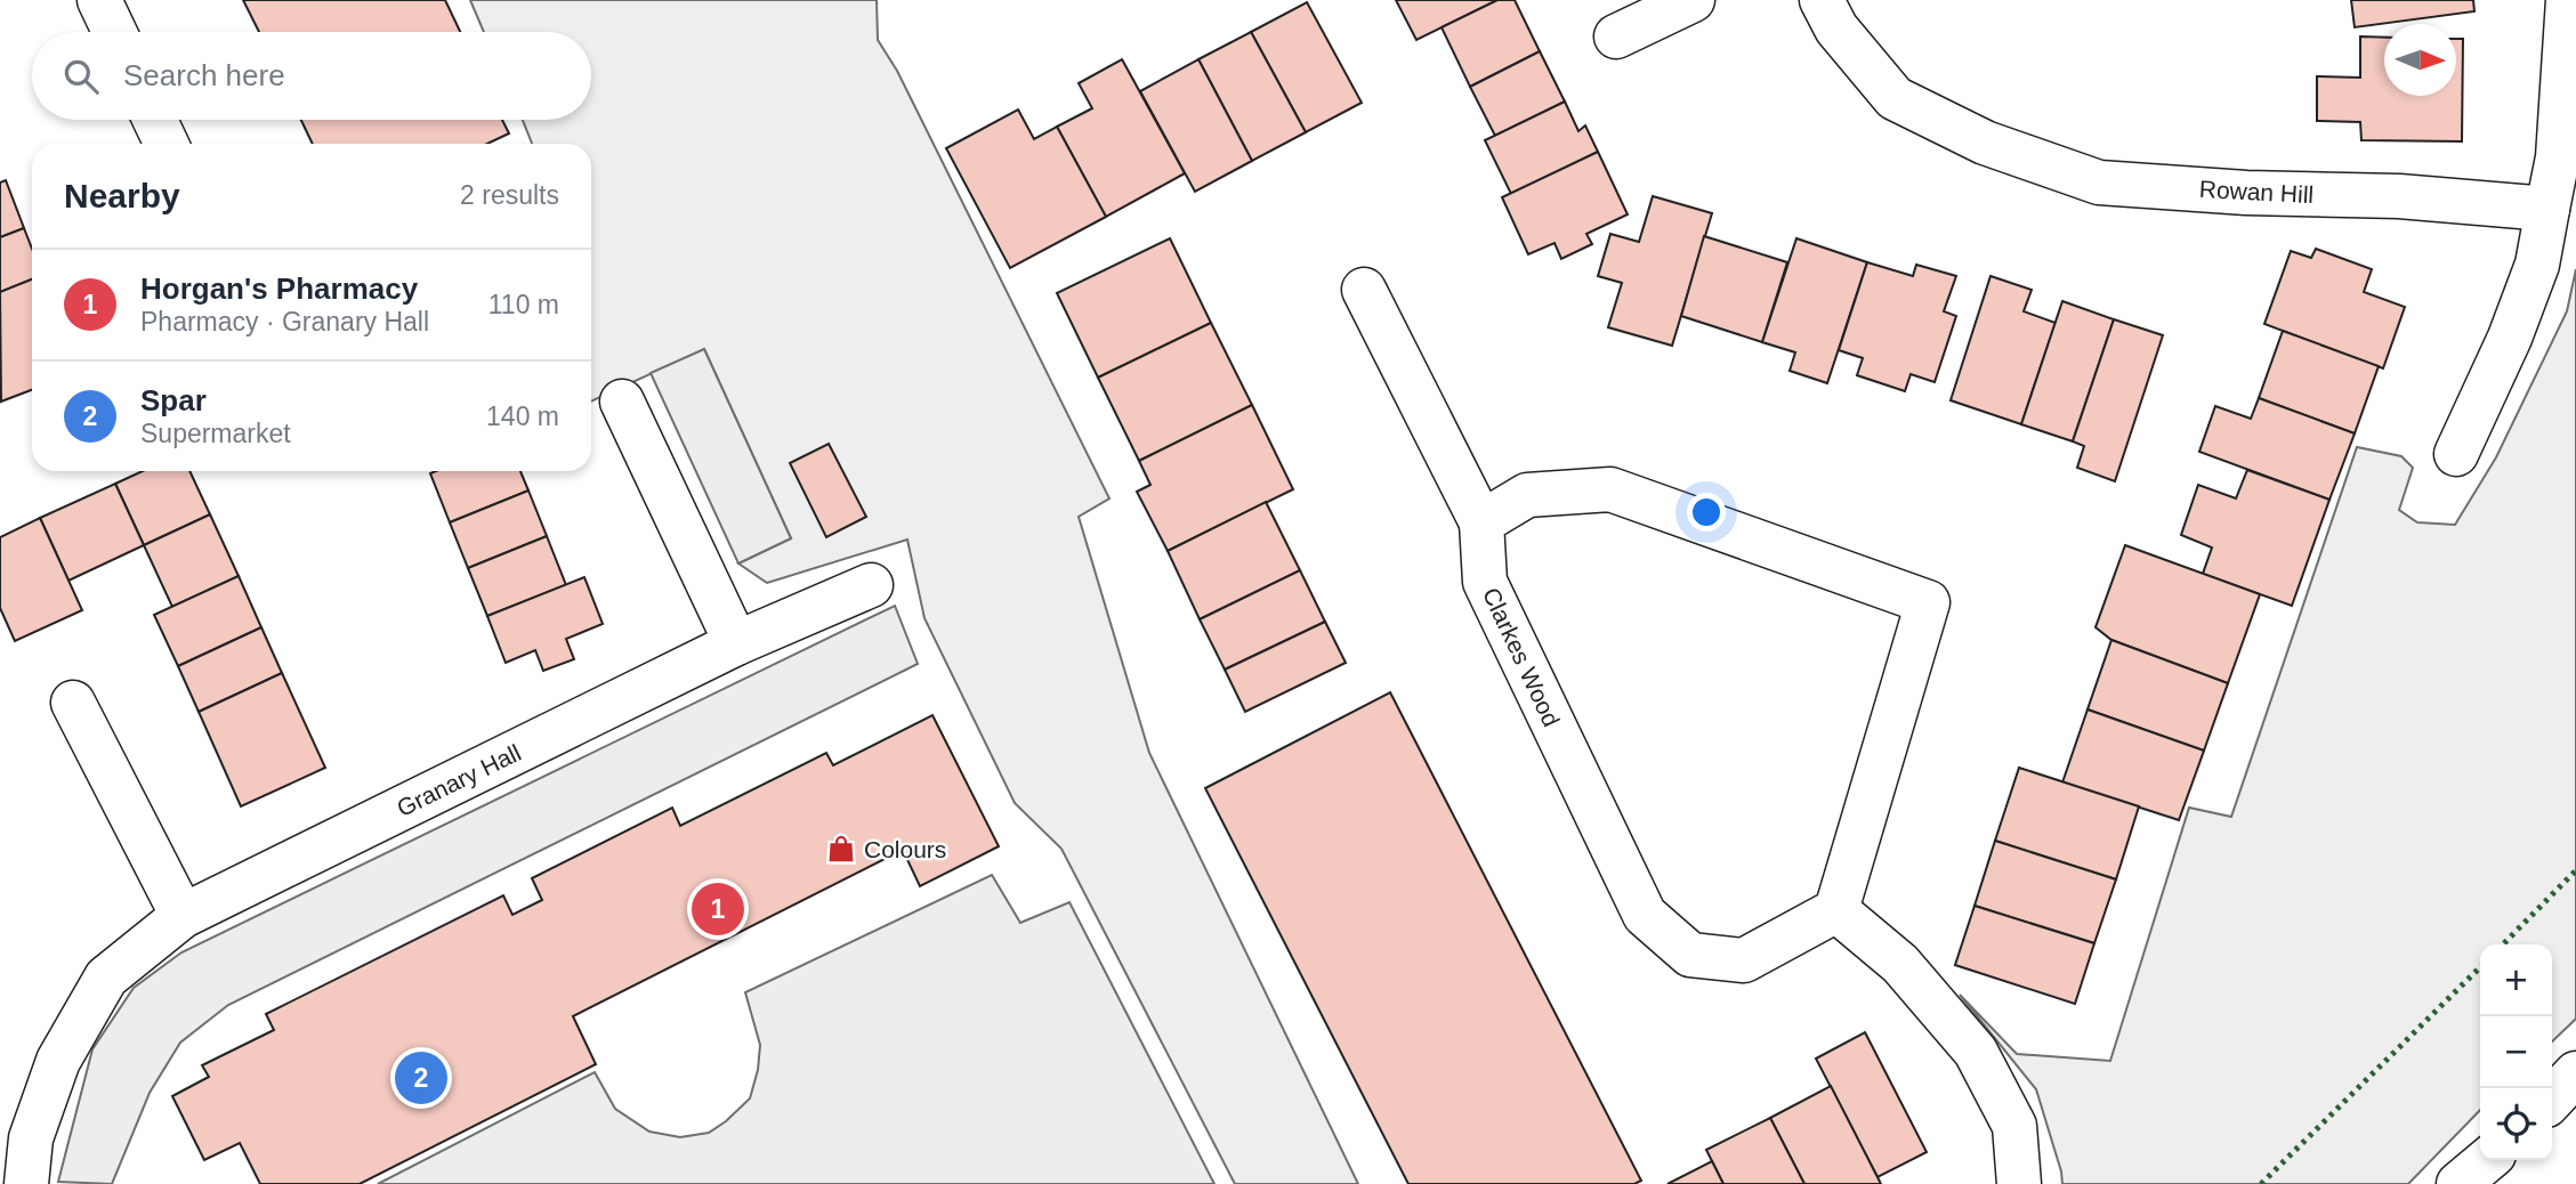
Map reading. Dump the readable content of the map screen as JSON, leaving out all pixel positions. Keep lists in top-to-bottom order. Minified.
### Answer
{"streets":{"street":["Rowan Hill","Clarkes Wood","Granary Hall"]},"places":{"shop":["Colours"]},"north":"right","page":{"search":"Search here","heading":["Nearby","2 results"],"list":[{"mark":"1","name":"Horgan's Pharmacy","note":"Pharmacy · Granary Hall","value":"110 m"},{"mark":"2","name":"Spar","note":"Supermarket","value":"140 m"}],"pins":["1","2"],"map_buttons":["+","−"]}}
